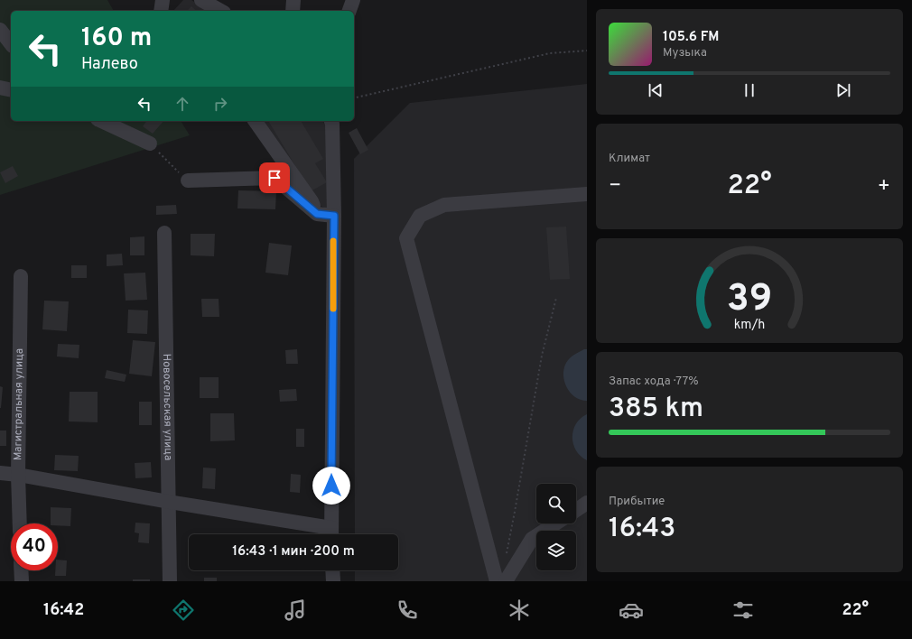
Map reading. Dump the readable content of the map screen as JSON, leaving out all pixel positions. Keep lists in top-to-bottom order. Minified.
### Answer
{"streets":{"street":["Магистральная улица","Новосельская улица"]},"page":{"turn":["160 m","Налево"],"song":["105.6 FM","Музыка"],"tile":["Климат",["Запас хода · 77%","385 km"],["Прибытие","16:43"]],"heat":["−","22°","+"],"limit":"40","trip":"16:43 · 1 мин · 200 m","tabs":["16:42","22°"],"gauge":["39","km/h"]}}
